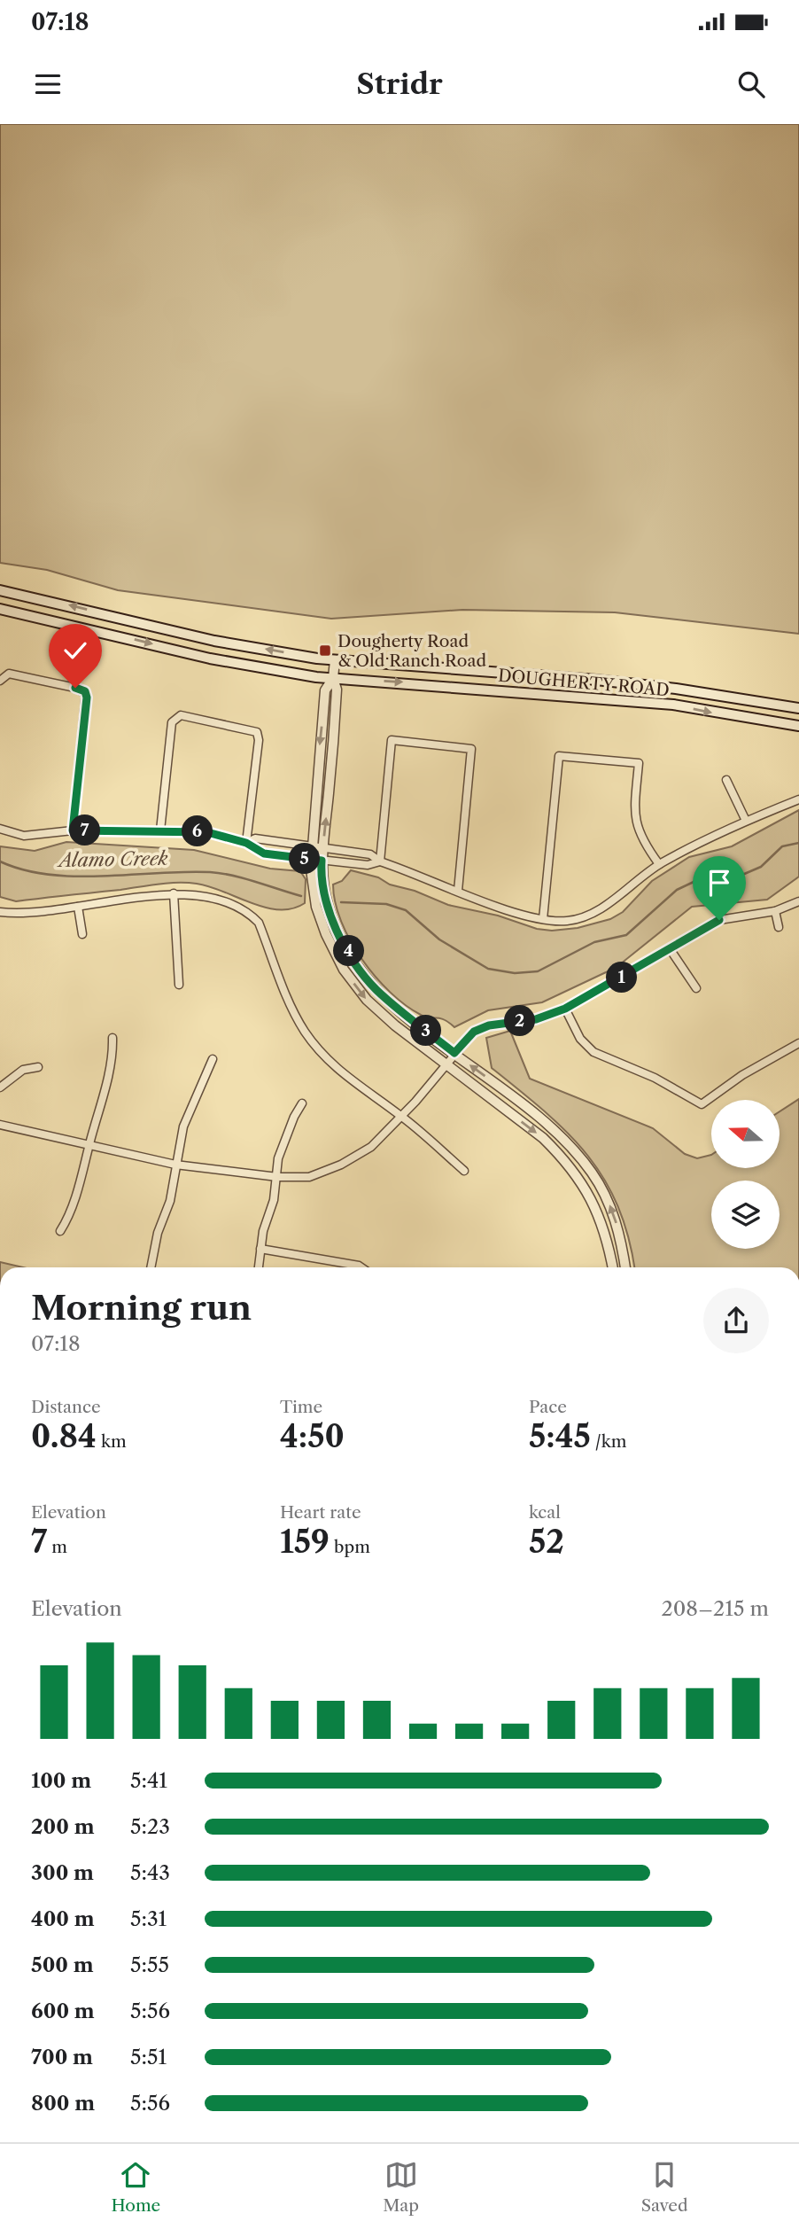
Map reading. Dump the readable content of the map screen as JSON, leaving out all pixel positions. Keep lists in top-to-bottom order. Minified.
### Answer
{"streets":{"main road":["DOUGHERTY ROAD"]},"water":["Alamo Creek"],"places":{"transit":["Dougherty Road & Old Ranch Road"]},"north":"left","page":{"status":"07:18","header":"Stridr","pins":["7","6","5","4","1","2","3"],"heading":["Morning run","07:18"],"stats":[["Distance","0.84 km"],["Time","4:50"],["Pace","5:45 /km"],["Elevation","7 m"],["Heart rate","159 bpm"],["kcal","52"]],"chart":["Elevation","208–215 m"],"list":[{"name":"100 m","note":"5:41"},{"name":"200 m","note":"5:23"},{"name":"300 m","note":"5:43"},{"name":"400 m","note":"5:31"},{"name":"500 m","note":"5:55"},{"name":"600 m","note":"5:56"},{"name":"700 m","note":"5:51"},{"name":"800 m","note":"5:56"}],"tabs":["Home","Map","Saved"]}}
